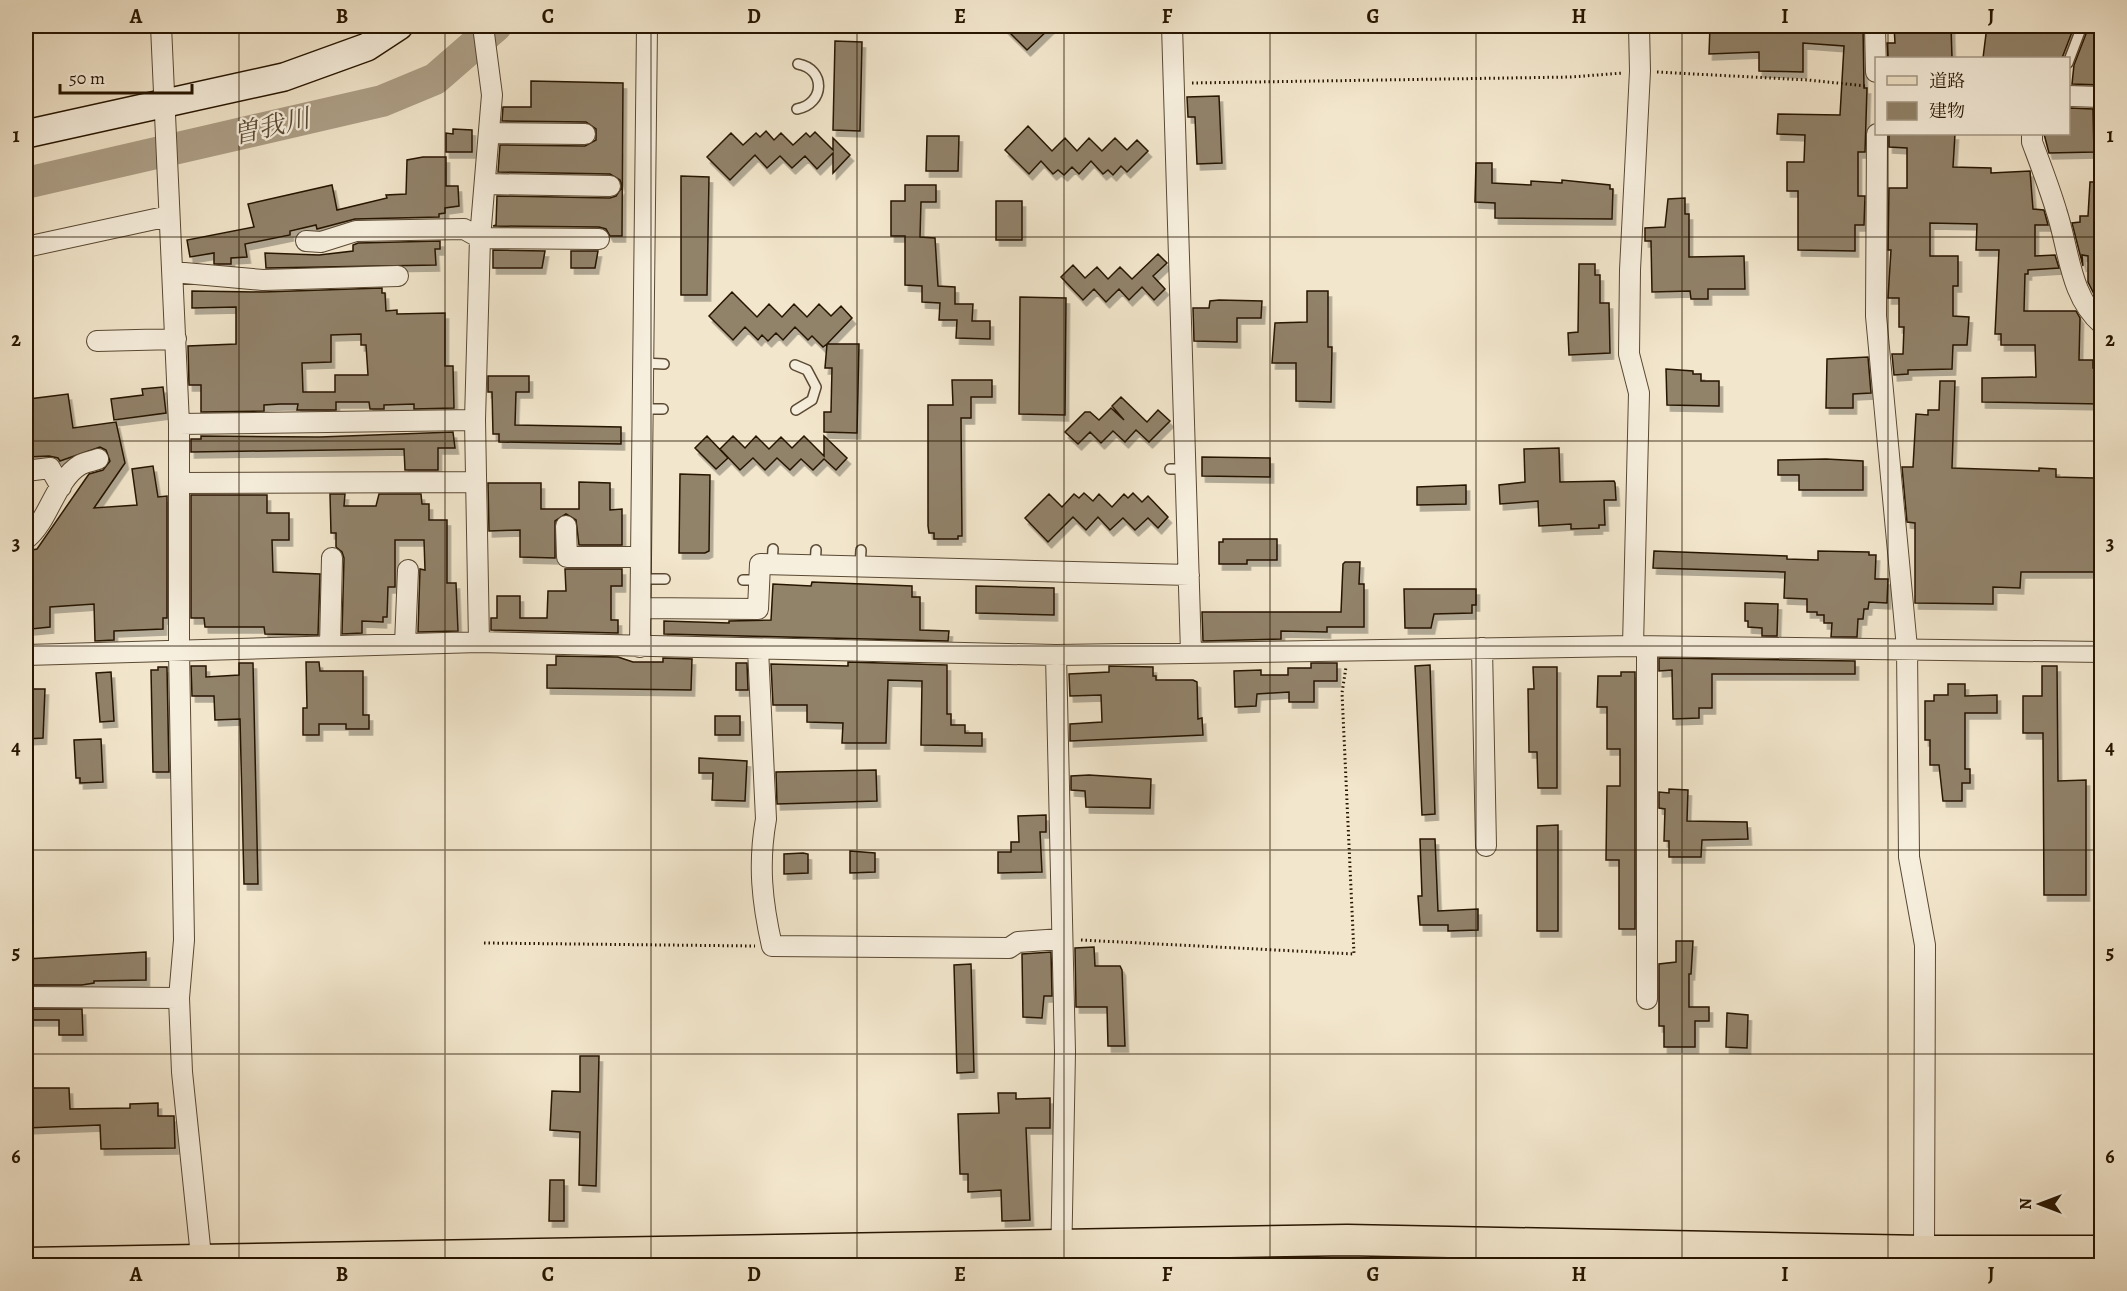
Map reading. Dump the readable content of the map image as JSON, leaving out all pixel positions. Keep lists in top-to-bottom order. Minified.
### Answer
{"water":["曽我川"],"legend":["道路","建物"],"scale_bar":"50 m","north":"left","grid":{"columns":["A","B","C","D","E","F","G","H","I","J"],"rows":["1","2","3","4","5","6"]}}
